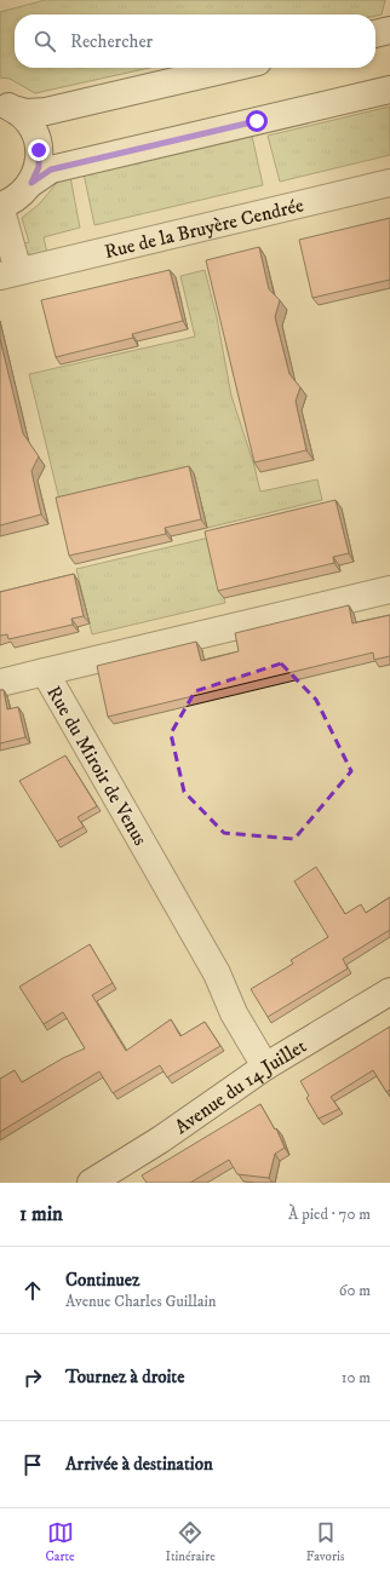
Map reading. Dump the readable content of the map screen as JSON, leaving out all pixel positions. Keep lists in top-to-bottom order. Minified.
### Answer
{"streets":{"street":["Rue de la Bruyère Cendrée","Rue du Miroir de Venus","Avenue du 14 Juillet"]},"crossings":[["Rue du Miroir de Venus","Avenue du 14 Juillet"]],"page":{"search":"Rechercher","heading":["1 min","À pied · 70 m"],"list":[["Continuez","Avenue Charles Guillain","60 m"],["Tournez à droite","10 m"],"Arrivée à destination"],"nav":["Carte","Itinéraire","Favoris"]}}
